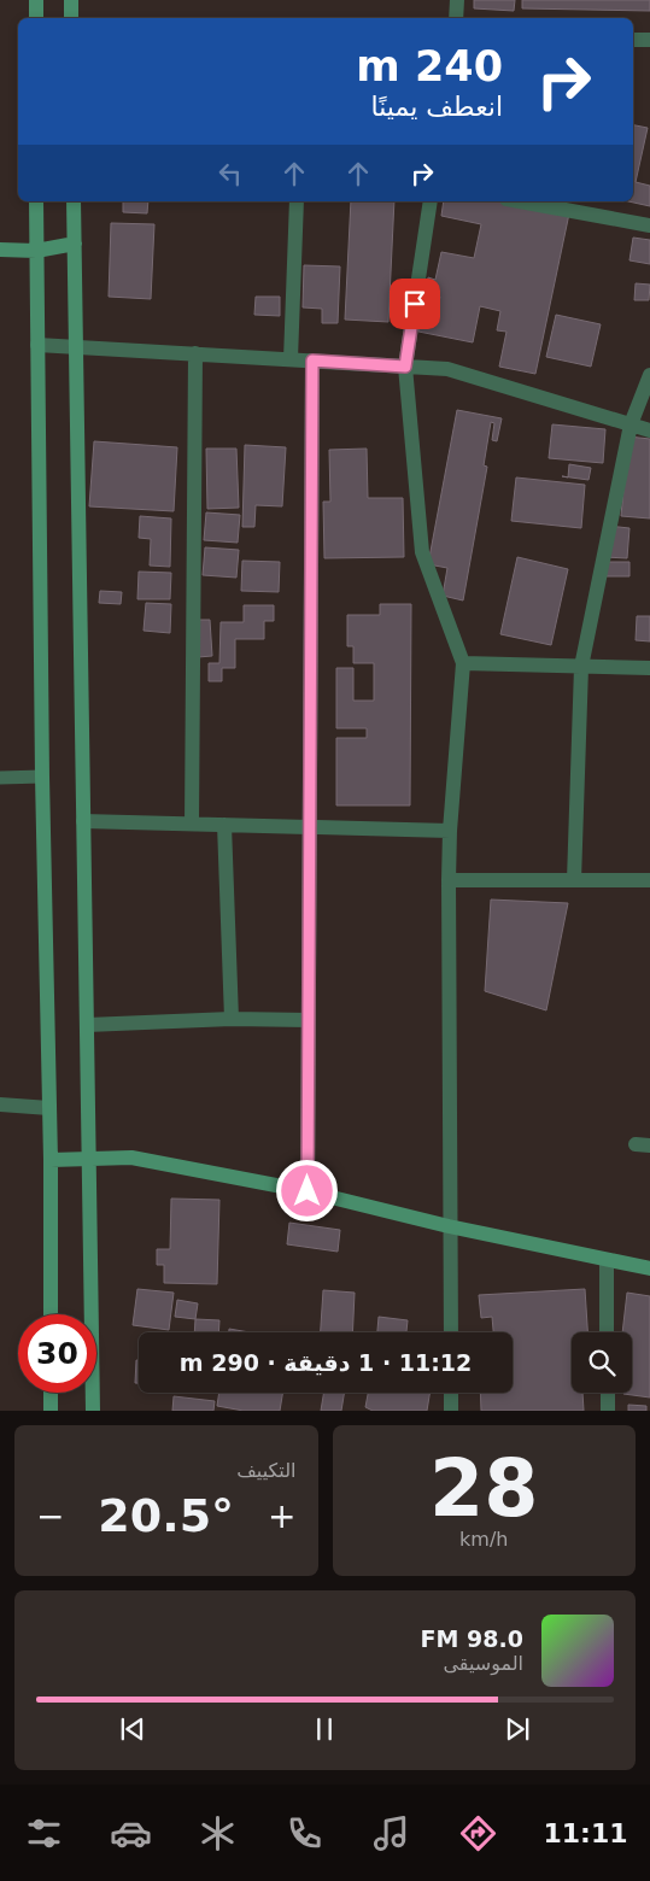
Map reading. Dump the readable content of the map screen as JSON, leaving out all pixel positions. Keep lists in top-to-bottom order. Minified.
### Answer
{"page":{"turn":["240 m","انعطف يمينًا"],"limit":"30","trip":"11:12 · 1 دقيقة · 290 m","tile":[["28","km/h"],"التكييف"],"heat":["−","20.5°","+"],"song":["98.0 FM","الموسيقى"],"tabs":"11:11"}}
